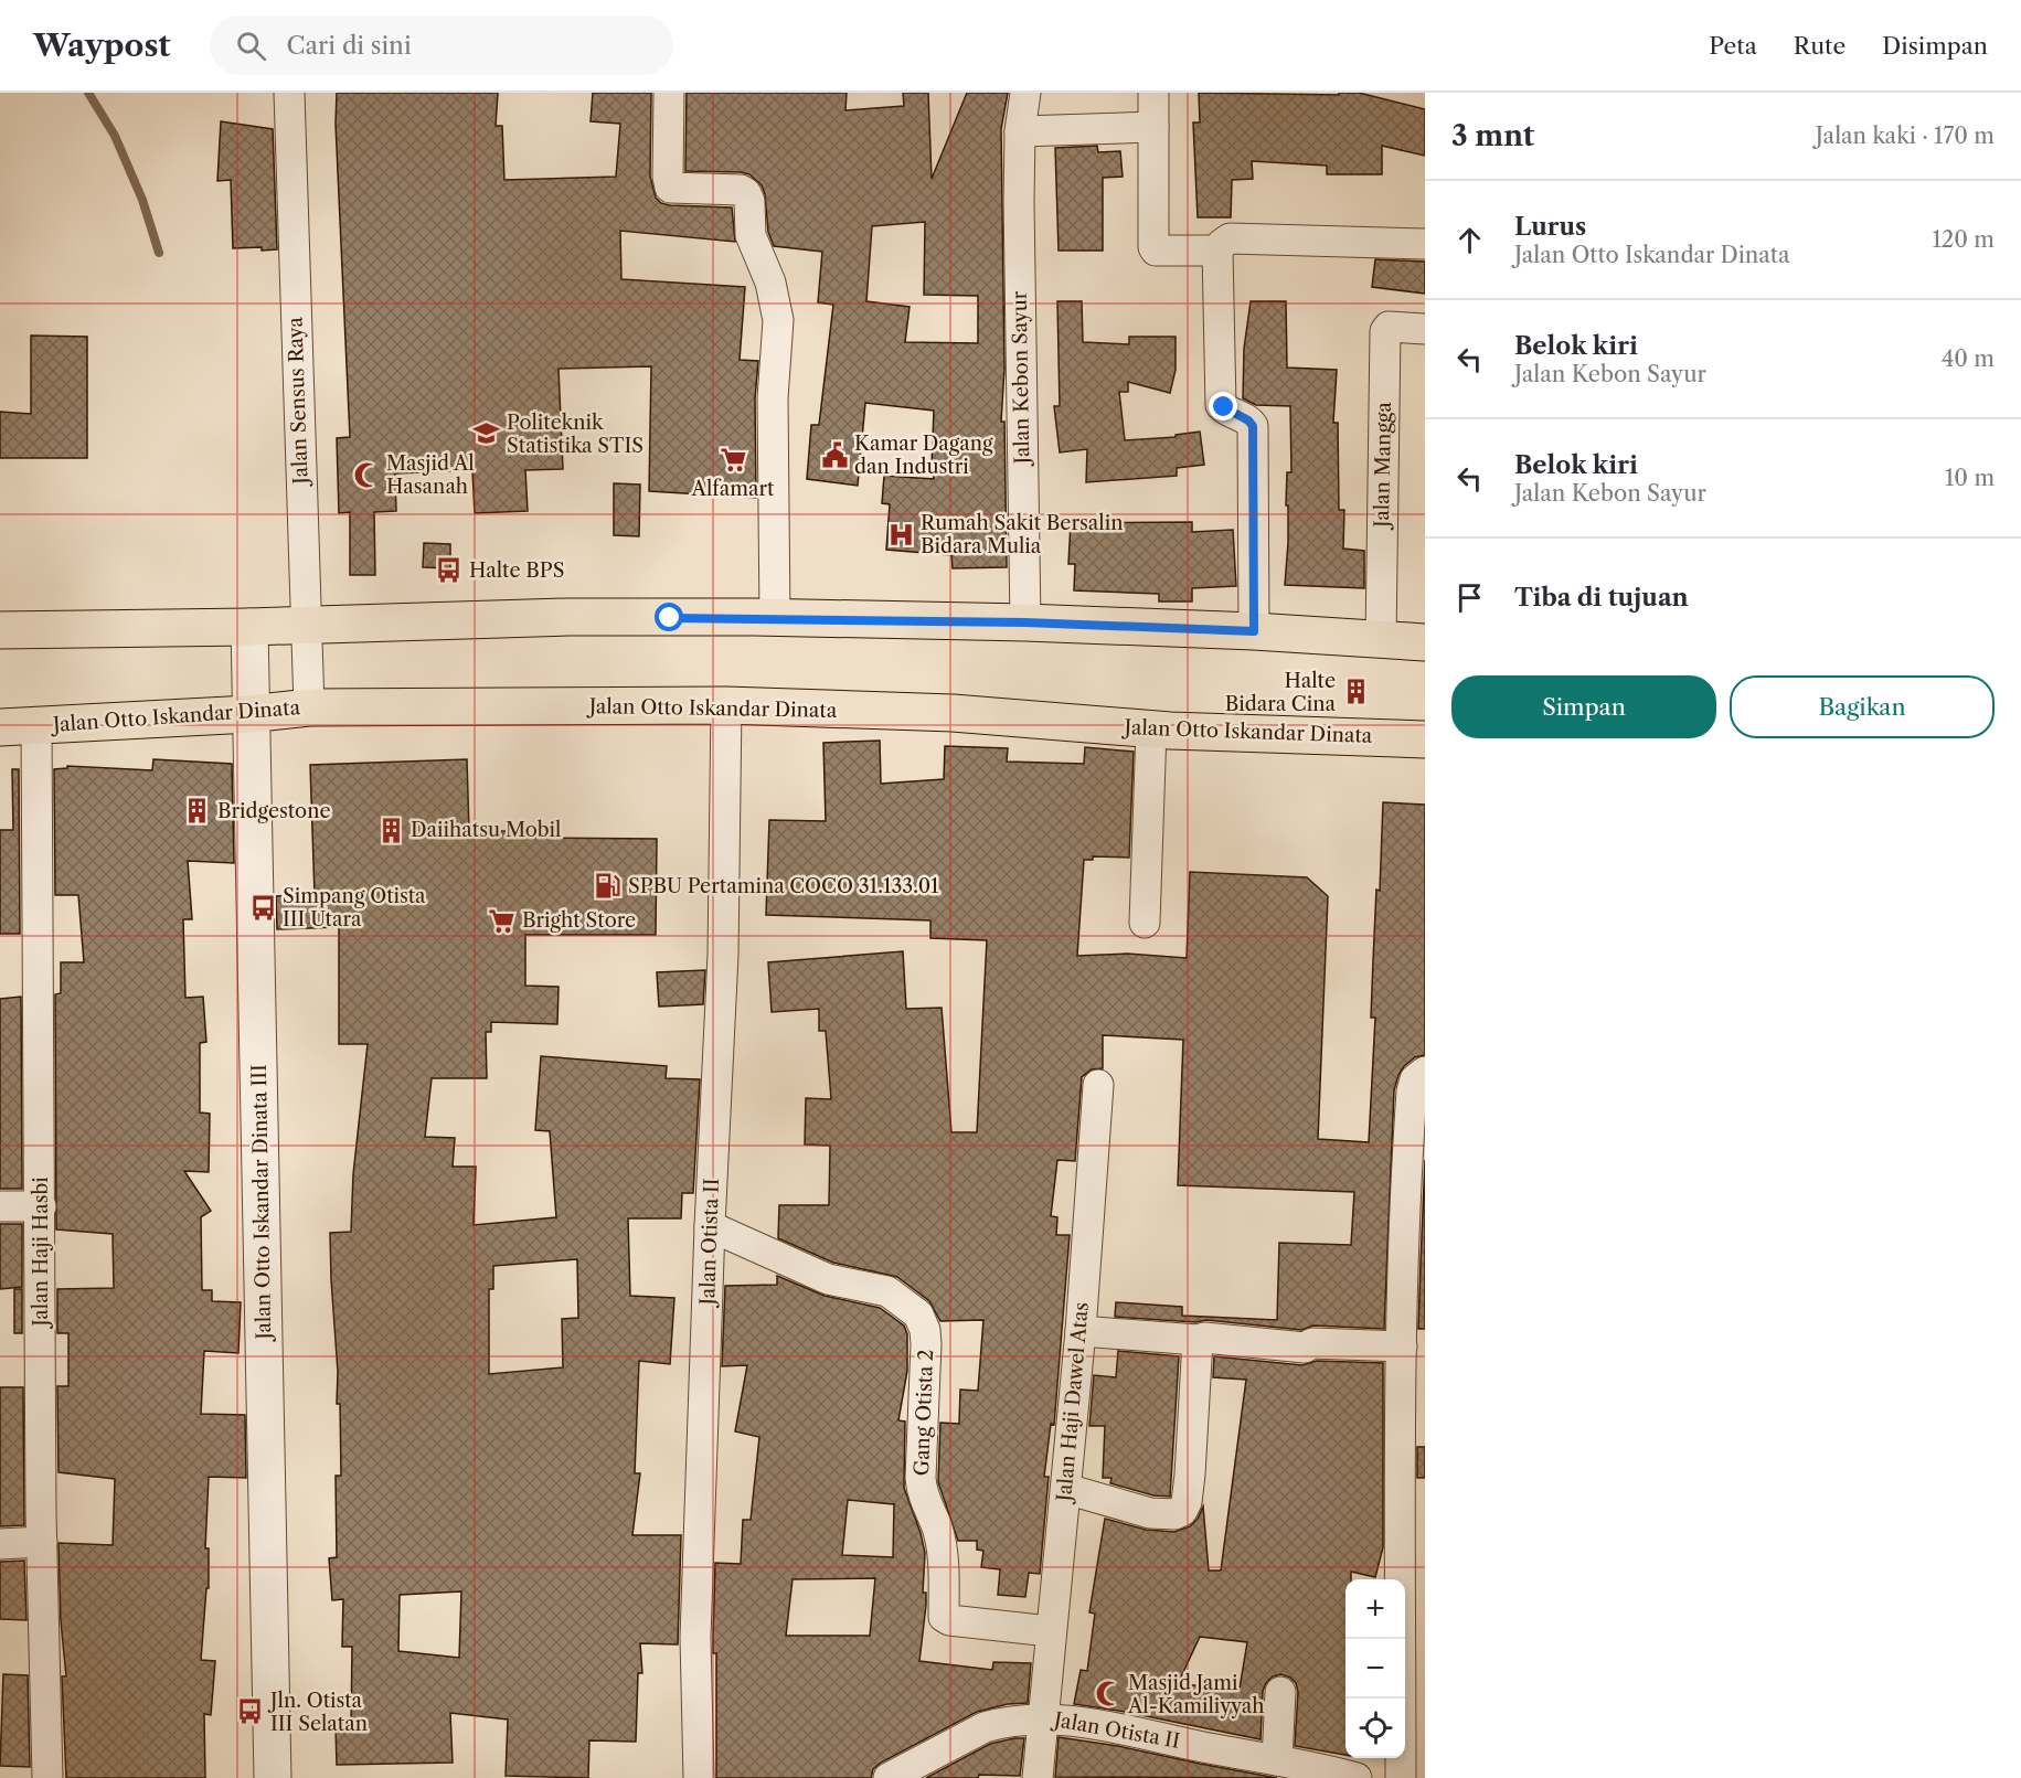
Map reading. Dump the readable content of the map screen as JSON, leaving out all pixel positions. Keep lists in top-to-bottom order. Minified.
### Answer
{"streets":{"main road":["Jalan Otto Iskandar Dinata"],"street":["Jalan Kebon Sayur","Jalan Sensus Raya","Jalan Mangga","Jalan Otto Iskandar Dinata III","Jalan Otista II","Jalan Haji Hasbi","Jalan Haji Dawel Atas","Gang Otista 2"]},"crossings":[["Jalan Sensus Raya","Jalan Otto Iskandar Dinata"],["Jalan Otto Iskandar Dinata","Jalan Otto Iskandar Dinata III"],["Jalan Otto Iskandar Dinata","Jalan Otista II"],["Jalan Otto Iskandar Dinata","Jalan Haji Hasbi"],["Jalan Otista II","Jalan Haji Dawel Atas"],["Jalan Otista II","Gang Otista 2"],["Jalan Haji Dawel Atas","Gang Otista 2"]],"places":{"school or university":["Politeknik Statistika STIS"],"public building":["Kamar Dagang dan Industri"],"supermarket":["Alfamart","Bright Store"],"mosque":["Masjid Al Hasanah","Masjid Jami Al-Kamiliyyah"],"hospital":["Rumah Sakit Bersalin Bidara Mulia"],"bus stop":["Halte BPS","Simpang Otista III Utara","Jln. Otista III Selatan"],"building":["Halte Bidara Cina","Bridgestone","Daiihatsu Mobil"],"fuel station":["SPBU Pertamina COCO 31.133.01"]},"page":{"header":"Waypost","search":"Cari di sini","nav":["Peta","Rute","Disimpan"],"heading":["3 mnt","Jalan kaki · 170 m"],"list":[["Lurus","Jalan Otto Iskandar Dinata","120 m"],["Belok kiri","Jalan Kebon Sayur","40 m"],["Belok kiri","Jalan Kebon Sayur","10 m"],"Tiba di tujuan"],"buttons":["Simpan","Bagikan"],"map_buttons":["+","−"]}}
